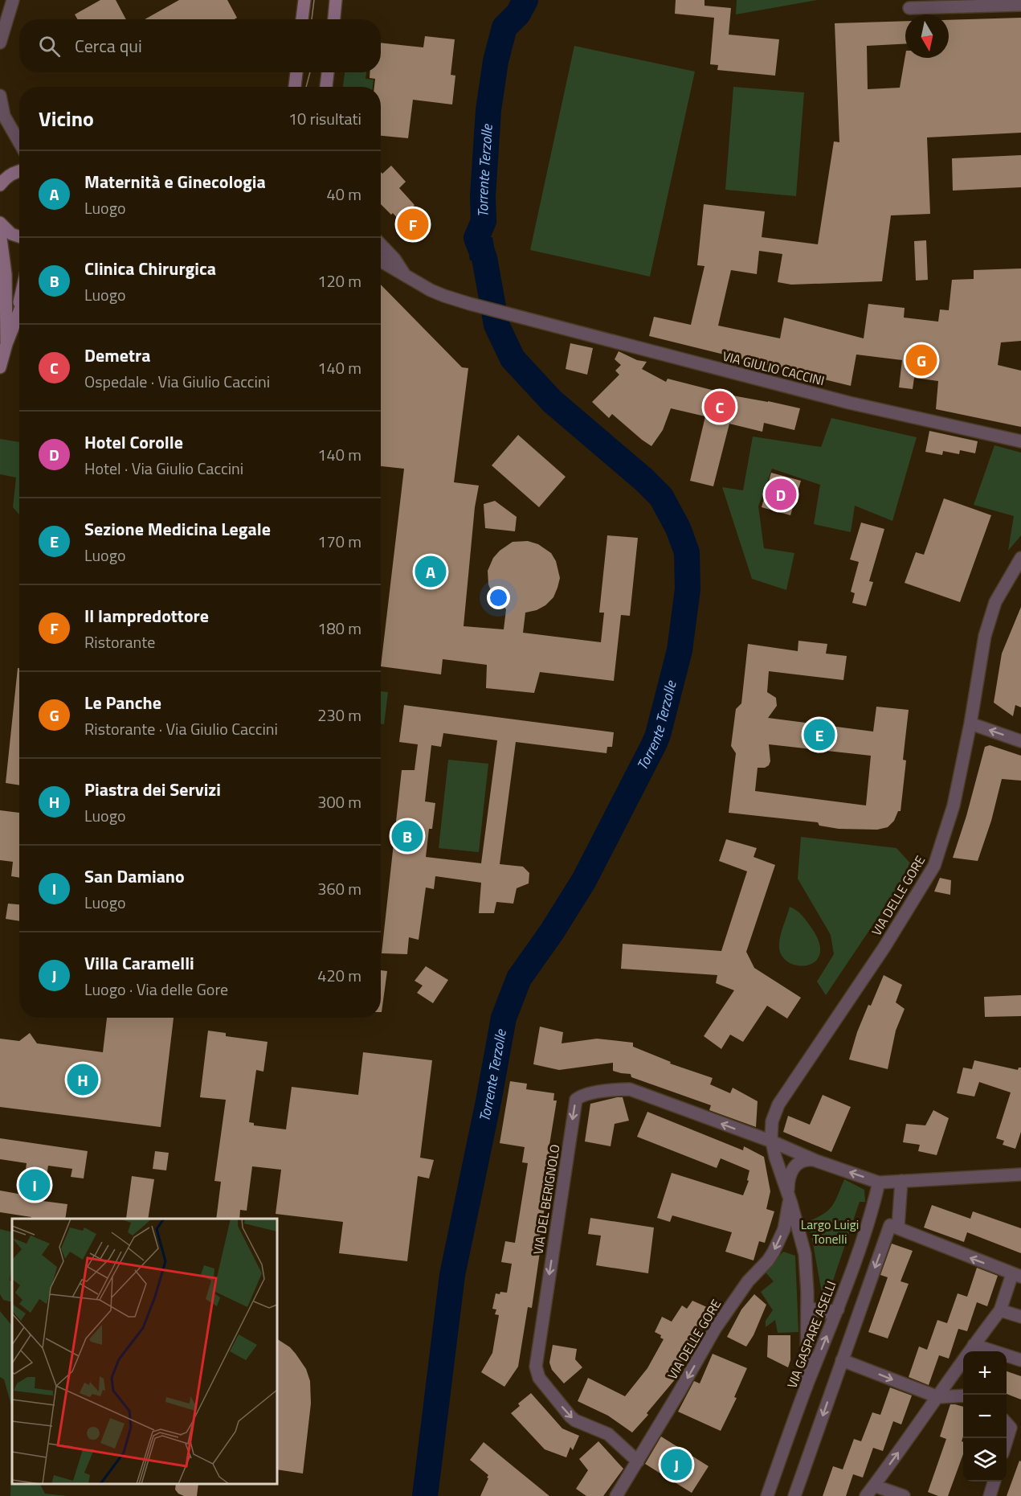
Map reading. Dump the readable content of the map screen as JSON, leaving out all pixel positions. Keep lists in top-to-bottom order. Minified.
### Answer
{"streets":{"street":["VIA GIULIO CACCINI","VIA DELLE GORE","VIA DEL BERIGNOLO","VIA GASPARE ASELLI"]},"crossings":[["VIA DELLE GORE","VIA DEL BERIGNOLO"]],"water":["Torrente Terzolle"],"parks":["Largo Luigi Tonelli"],"north":"bottom","page":{"search":"Cerca qui","heading":["Vicino","10 risultati"],"list":[{"mark":"A","name":"Maternità e Ginecologia","note":"Luogo","value":"40 m"},{"mark":"B","name":"Clinica Chirurgica","note":"Luogo","value":"120 m"},{"mark":"C","name":"Demetra","note":"Ospedale · Via Giulio Caccini","value":"140 m"},{"mark":"D","name":"Hotel Corolle","note":"Hotel · Via Giulio Caccini","value":"140 m"},{"mark":"E","name":"Sezione Medicina Legale","note":"Luogo","value":"170 m"},{"mark":"F","name":"Il lampredottore","note":"Ristorante","value":"180 m"},{"mark":"G","name":"Le Panche","note":"Ristorante · Via Giulio Caccini","value":"230 m"},{"mark":"H","name":"Piastra dei Servizi","note":"Luogo","value":"300 m"},{"mark":"I","name":"San Damiano","note":"Luogo","value":"360 m"},{"mark":"J","name":"Villa Caramelli","note":"Luogo · Via delle Gore","value":"420 m"}],"pins":["F","G","C","D","A","E","B","H","I","J"],"map_buttons":["+","−"]}}
